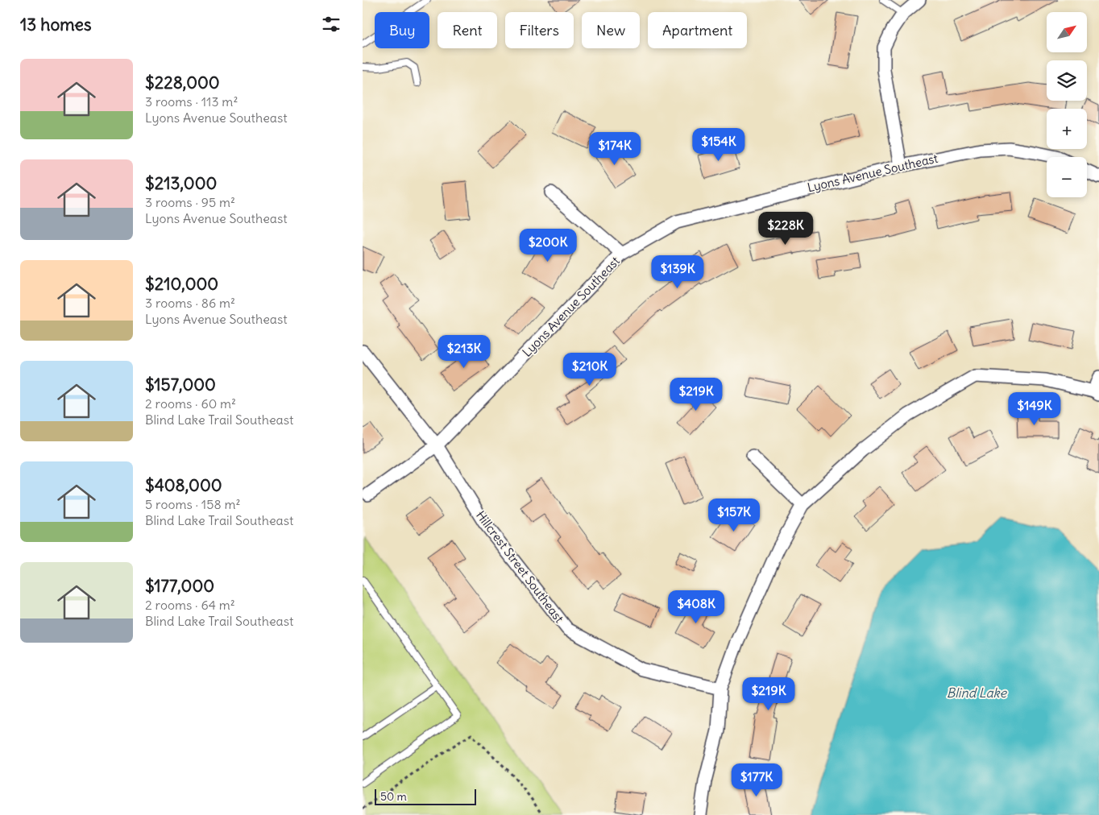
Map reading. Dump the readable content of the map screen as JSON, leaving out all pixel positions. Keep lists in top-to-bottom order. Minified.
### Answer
{"streets":{"street":["Lyons Avenue Southeast","Hillcrest Street Southeast"]},"crossings":[["Lyons Avenue Southeast","Hillcrest Street Southeast"]],"water":["Blind Lake"],"scale_bar":"50 m","north":"top right","page":{"heading":"13 homes","map_buttons":["+","−"],"chip":["Buy","Rent","Filters","New","Apartment"],"list":[{"name":"$228,000","note":"3 rooms · 113 m² · Lyons Avenue Southeast"},{"name":"$213,000","note":"3 rooms · 95 m² · Lyons Avenue Southeast"},{"name":"$210,000","note":"3 rooms · 86 m² · Lyons Avenue Southeast"},{"name":"$157,000","note":"2 rooms · 60 m² · Blind Lake Trail Southeast"},{"name":"$408,000","note":"5 rooms · 158 m² · Blind Lake Trail Southeast"},{"name":"$177,000","note":"2 rooms · 64 m² · Blind Lake Trail Southeast"}],"price":["$154K","$174K","$228K","$200K","$139K","$213K","$210K","$219K","$149K","$157K","$408K","$219K","$177K"],"scale":"50 m"}}
